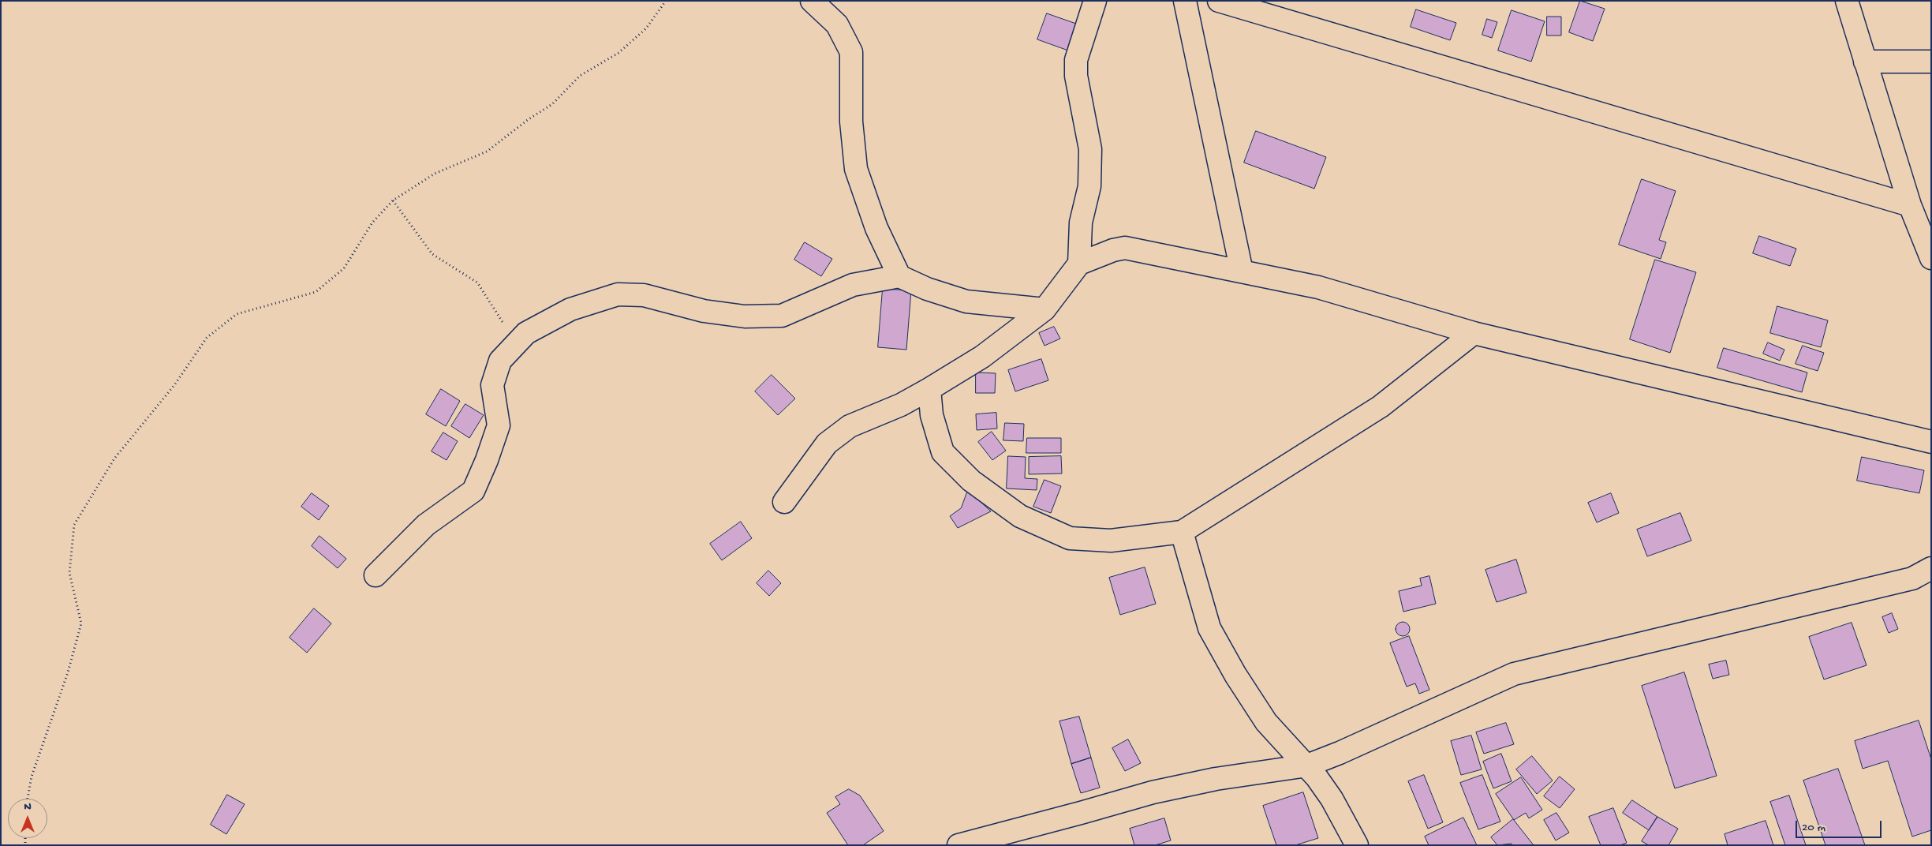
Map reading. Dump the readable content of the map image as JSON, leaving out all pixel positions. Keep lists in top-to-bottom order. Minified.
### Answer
{"scale_bar":"20 m","north":"top"}
